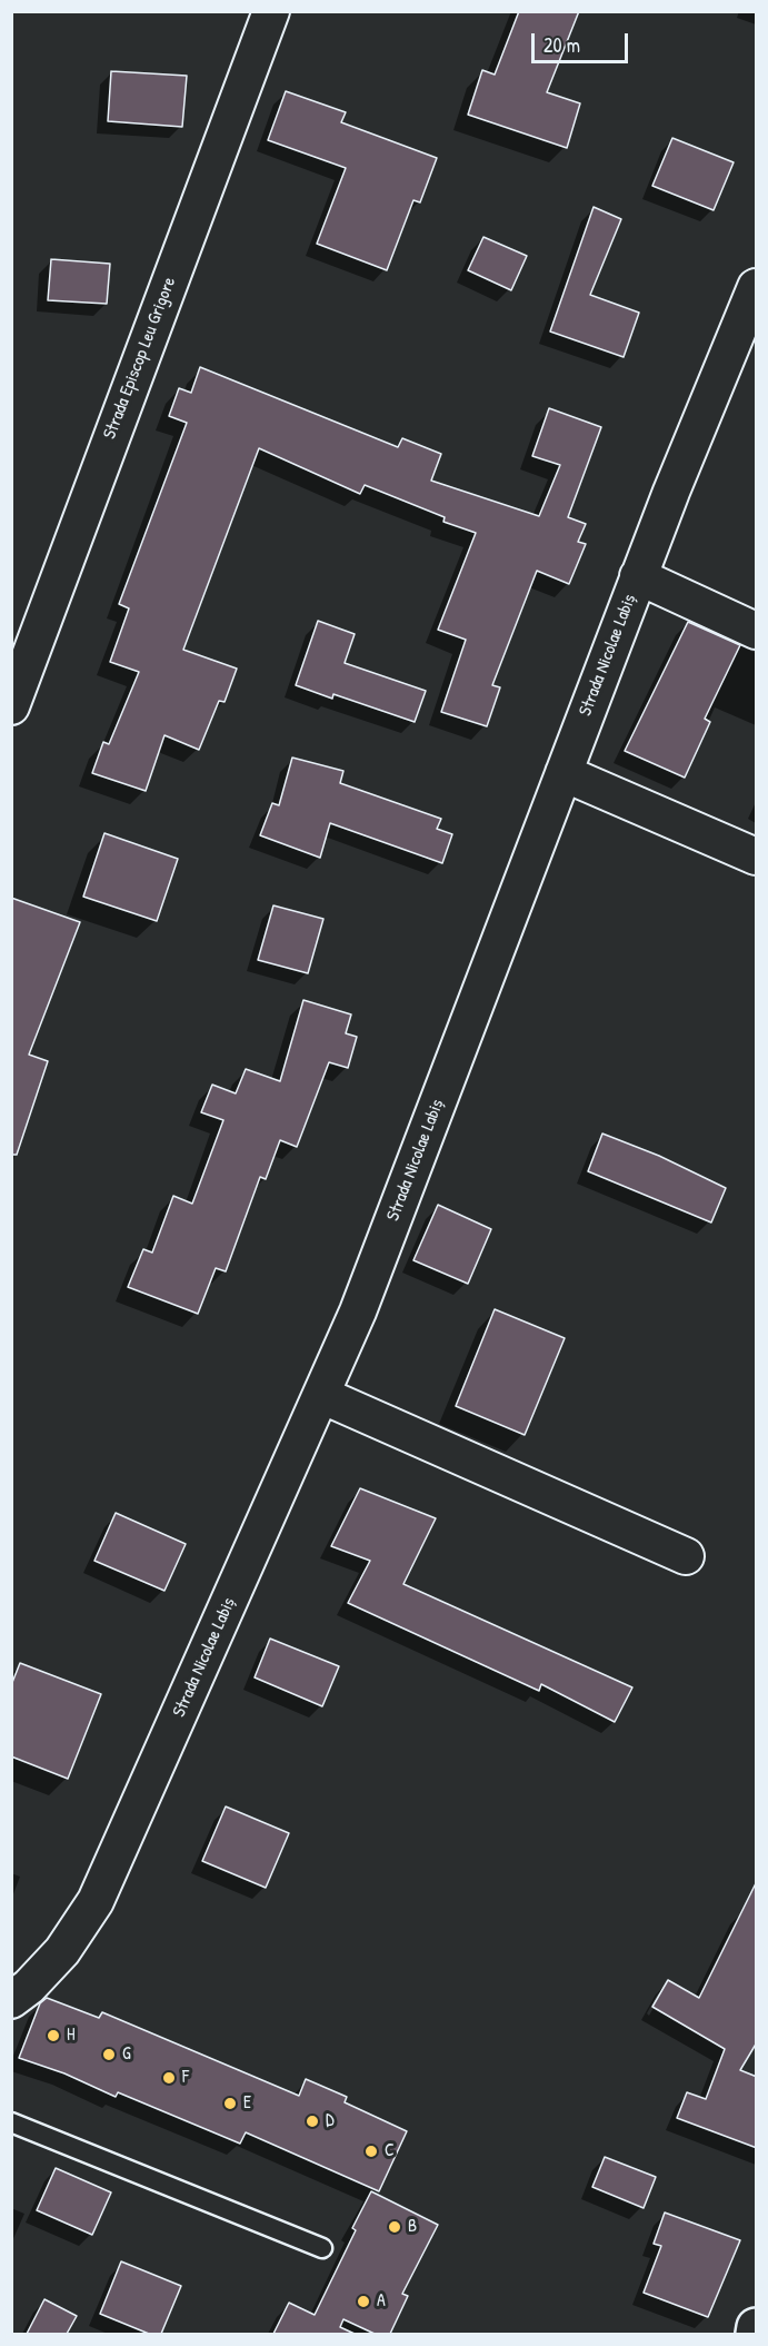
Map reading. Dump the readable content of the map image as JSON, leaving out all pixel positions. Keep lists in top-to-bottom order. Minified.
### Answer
{"streets":{"street":["Strada Episcop Leu Grigore","Strada Nicolae Labiș"]},"places":["H","G","F","E","D","C","B","A"],"scale_bar":"20 m"}
